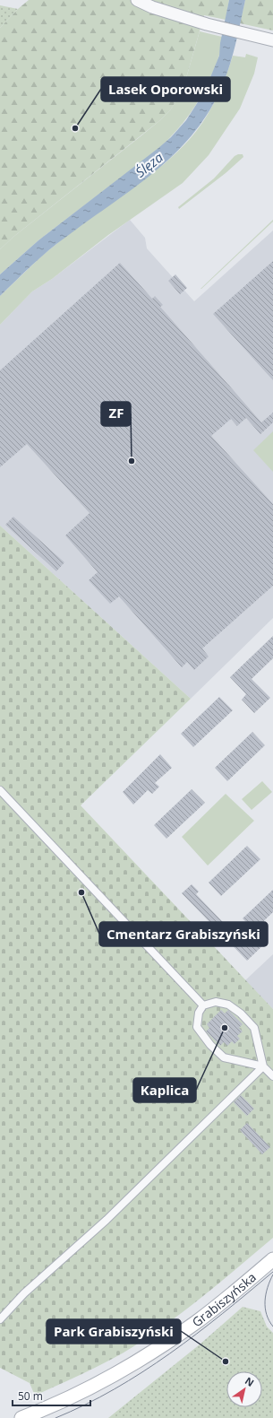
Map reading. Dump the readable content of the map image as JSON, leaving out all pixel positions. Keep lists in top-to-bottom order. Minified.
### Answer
{"streets":{"main road":["Grabiszyńska"]},"water":["Ślęza"],"places":["Lasek Oporowski","ZF","Cmentarz Grabiszyński","Kaplica","Park Grabiszyński"],"scale_bar":"50 m","north":"top right"}
